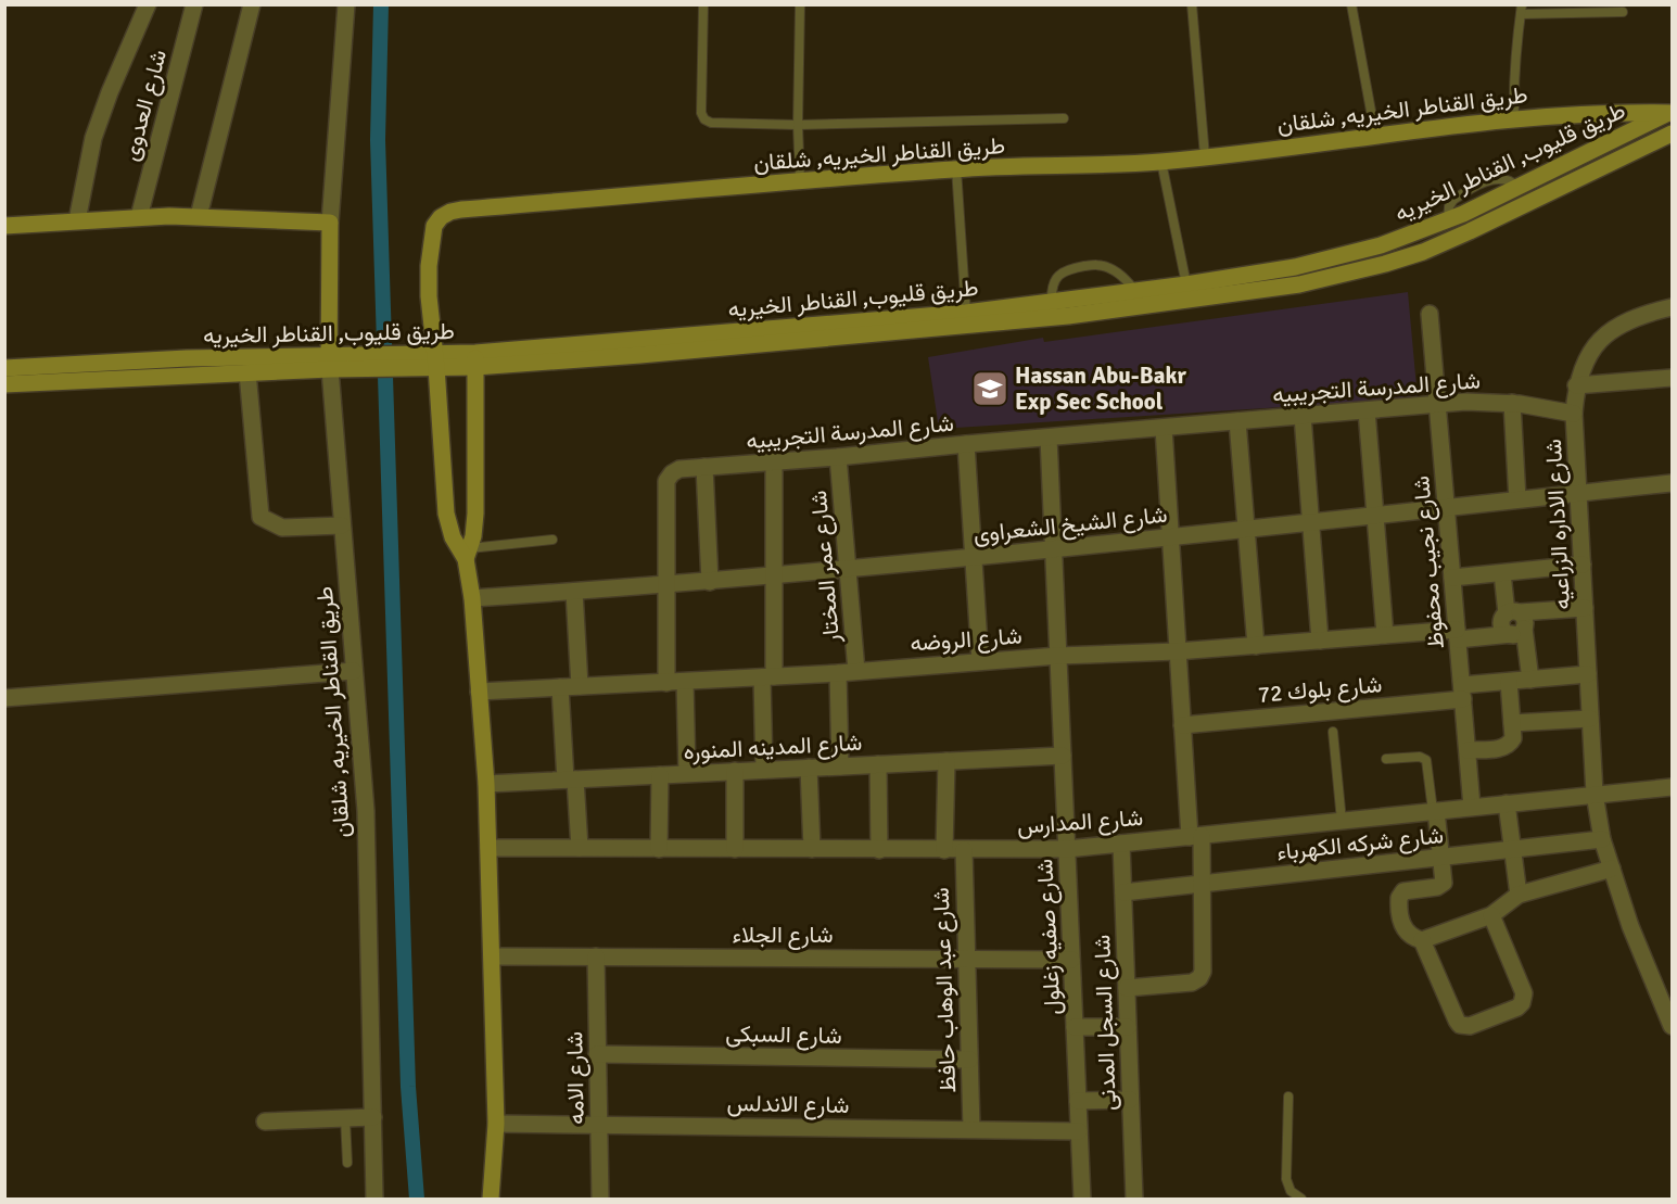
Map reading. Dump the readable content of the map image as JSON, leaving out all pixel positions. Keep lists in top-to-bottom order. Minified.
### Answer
{"streets":{"main road":["طريق القناطر الخيريه, شلقان","طريق قليوب, القناطر الخيريه"],"street":["شارع العدوى","شارع المدرسة التجريبيه","شارع الشيخ الشعراوى","شارع الاداره الزراعيه","شارع نجيب محفوظ","شارع عمر المختار","شارع الروضه","شارع بلوك 72","شارع المدينه المنوره","شارع المدارس","شارع شركه الكهرباء","شارع الجلاء","شارع صفيه زغلول","شارع عبد الوهاب حافظ","شارع السجل المدنى","شارع السبكى","شارع الامه","شارع الاندلس"]},"crossings":[["طريق القناطر الخيريه, شلقان","طريق قليوب, القناطر الخيريه"],["طريق القناطر الخيريه, شلقان","شارع الشيخ الشعراوى"],["طريق القناطر الخيريه, شلقان","شارع الروضه"],["طريق القناطر الخيريه, شلقان","شارع المدينه المنوره"],["طريق القناطر الخيريه, شلقان","شارع المدارس"],["طريق القناطر الخيريه, شلقان","شارع الجلاء"],["طريق القناطر الخيريه, شلقان","شارع الاندلس"],["شارع المدرسة التجريبيه","شارع الشيخ الشعراوى"],["شارع المدرسة التجريبيه","شارع الاداره الزراعيه"],["شارع المدرسة التجريبيه","شارع نجيب محفوظ"],["شارع المدرسة التجريبيه","شارع عمر المختار"],["شارع المدرسة التجريبيه","شارع الروضه"],["شارع المدرسة التجريبيه","شارع صفيه زغلول"],["شارع الشيخ الشعراوى","شارع الاداره الزراعيه"],["شارع الشيخ الشعراوى","شارع نجيب محفوظ"],["شارع الشيخ الشعراوى","شارع عمر المختار"],["شارع الشيخ الشعراوى","شارع صفيه زغلول"],["شارع الاداره الزراعيه","شارع الروضه"],["شارع الاداره الزراعيه","شارع بلوك 72"],["شارع الاداره الزراعيه","شارع المدارس"],["شارع الاداره الزراعيه","شارع شركه الكهرباء"],["شارع نجيب محفوظ","شارع الروضه"],["شارع نجيب محفوظ","شارع بلوك 72"],["شارع نجيب محفوظ","شارع المدارس"],["شارع عمر المختار","شارع الروضه"],["شارع عمر المختار","شارع المدينه المنوره"],["شارع الروضه","شارع صفيه زغلول"],["شارع المدينه المنوره","شارع صفيه زغلول"],["شارع المدارس","شارع صفيه زغلول"],["شارع المدارس","شارع عبد الوهاب حافظ"],["شارع المدارس","شارع السجل المدنى"],["شارع شركه الكهرباء","شارع السجل المدنى"],["شارع الجلاء","شارع صفيه زغلول"],["شارع الجلاء","شارع عبد الوهاب حافظ"],["شارع الجلاء","شارع الامه"],["شارع صفيه زغلول","شارع الاندلس"],["شارع عبد الوهاب حافظ","شارع السبكى"],["شارع عبد الوهاب حافظ","شارع الاندلس"],["شارع السبكى","شارع الامه"],["شارع الامه","شارع الاندلس"]],"places":{"school or university":["Hassan Abu-Bakr Exp Sec School"]}}
